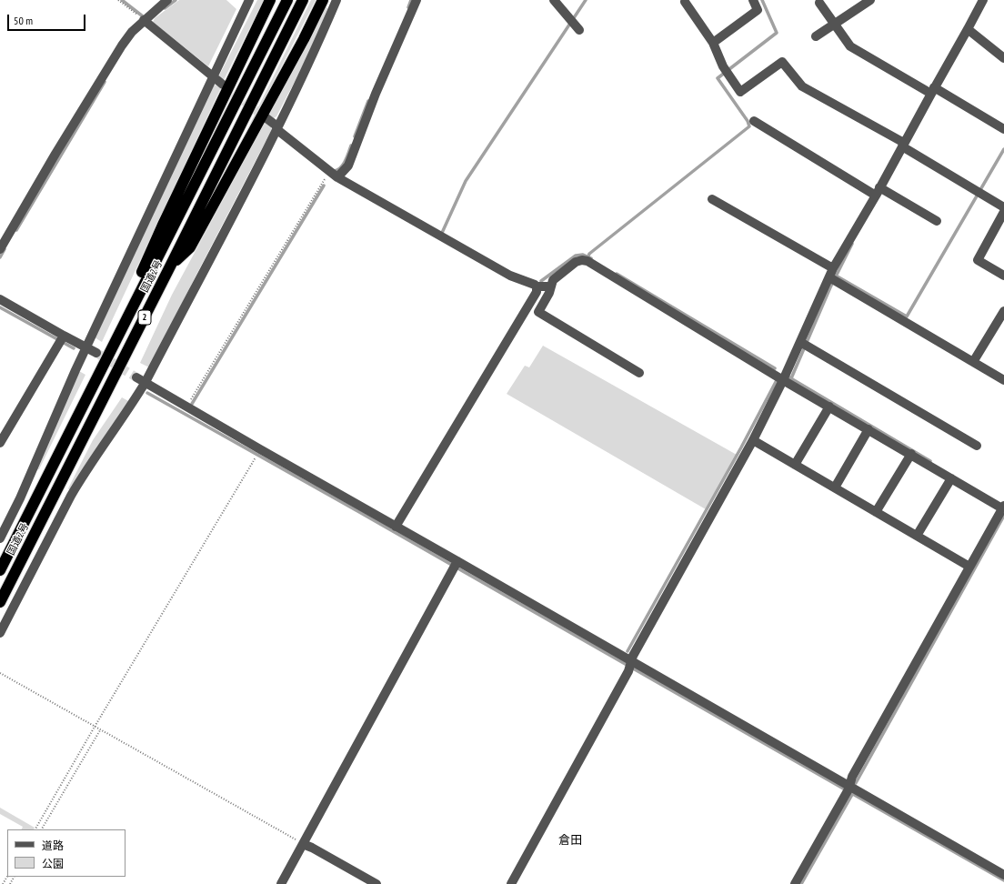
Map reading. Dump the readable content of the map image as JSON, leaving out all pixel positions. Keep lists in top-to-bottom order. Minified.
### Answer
{"streets":{"highway":["国道2号","2"]},"districts":["倉田"],"legend":["道路","公園"],"scale_bar":"50 m"}
